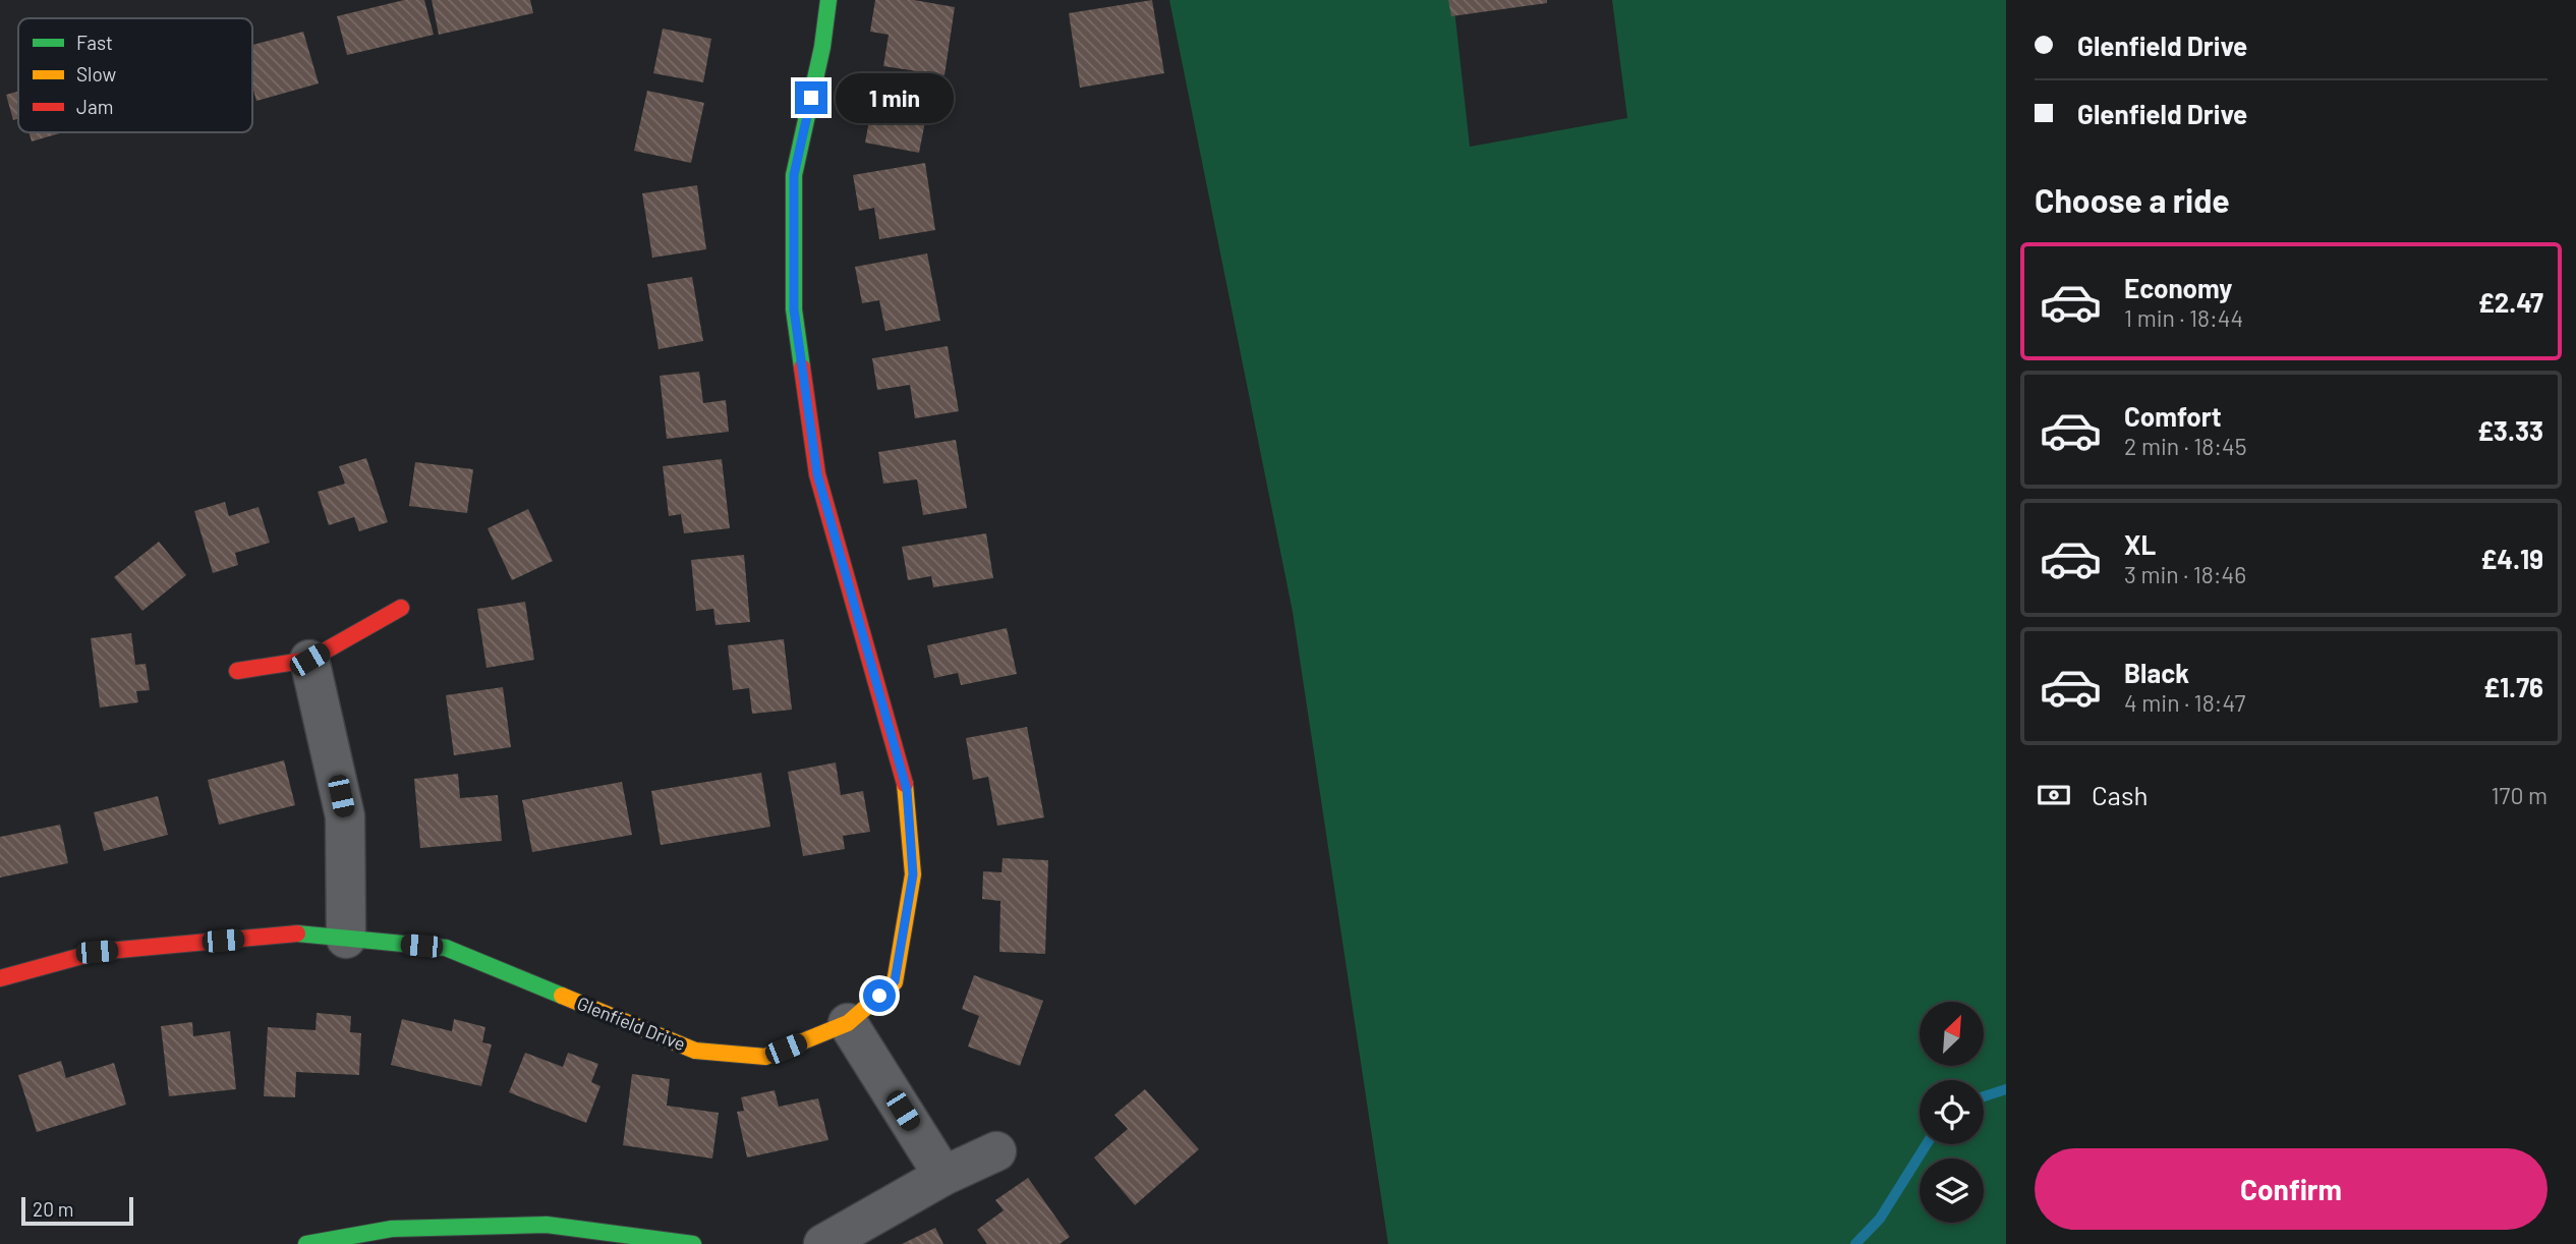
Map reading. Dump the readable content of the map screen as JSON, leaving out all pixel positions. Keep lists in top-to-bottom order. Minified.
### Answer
{"streets":{"street":["Glenfield Drive"]},"legend":["Fast","Slow","Jam"],"scale_bar":"20 m","north":"top right","page":{"banner":["Glenfield Drive","Glenfield Drive"],"bubble":"1 min","heading":"Choose a ride","list":[{"name":"Economy","note":"1 min · 18:44","value":"£2.47"},{"name":"Comfort","note":"2 min · 18:45","value":"£3.33"},{"name":"XL","note":"3 min · 18:46","value":"£4.19"},{"name":"Black","note":"4 min · 18:47","value":"£1.76"}],"pay":["Cash","170 m"],"buttons":"Confirm","scale":"20 m"}}
